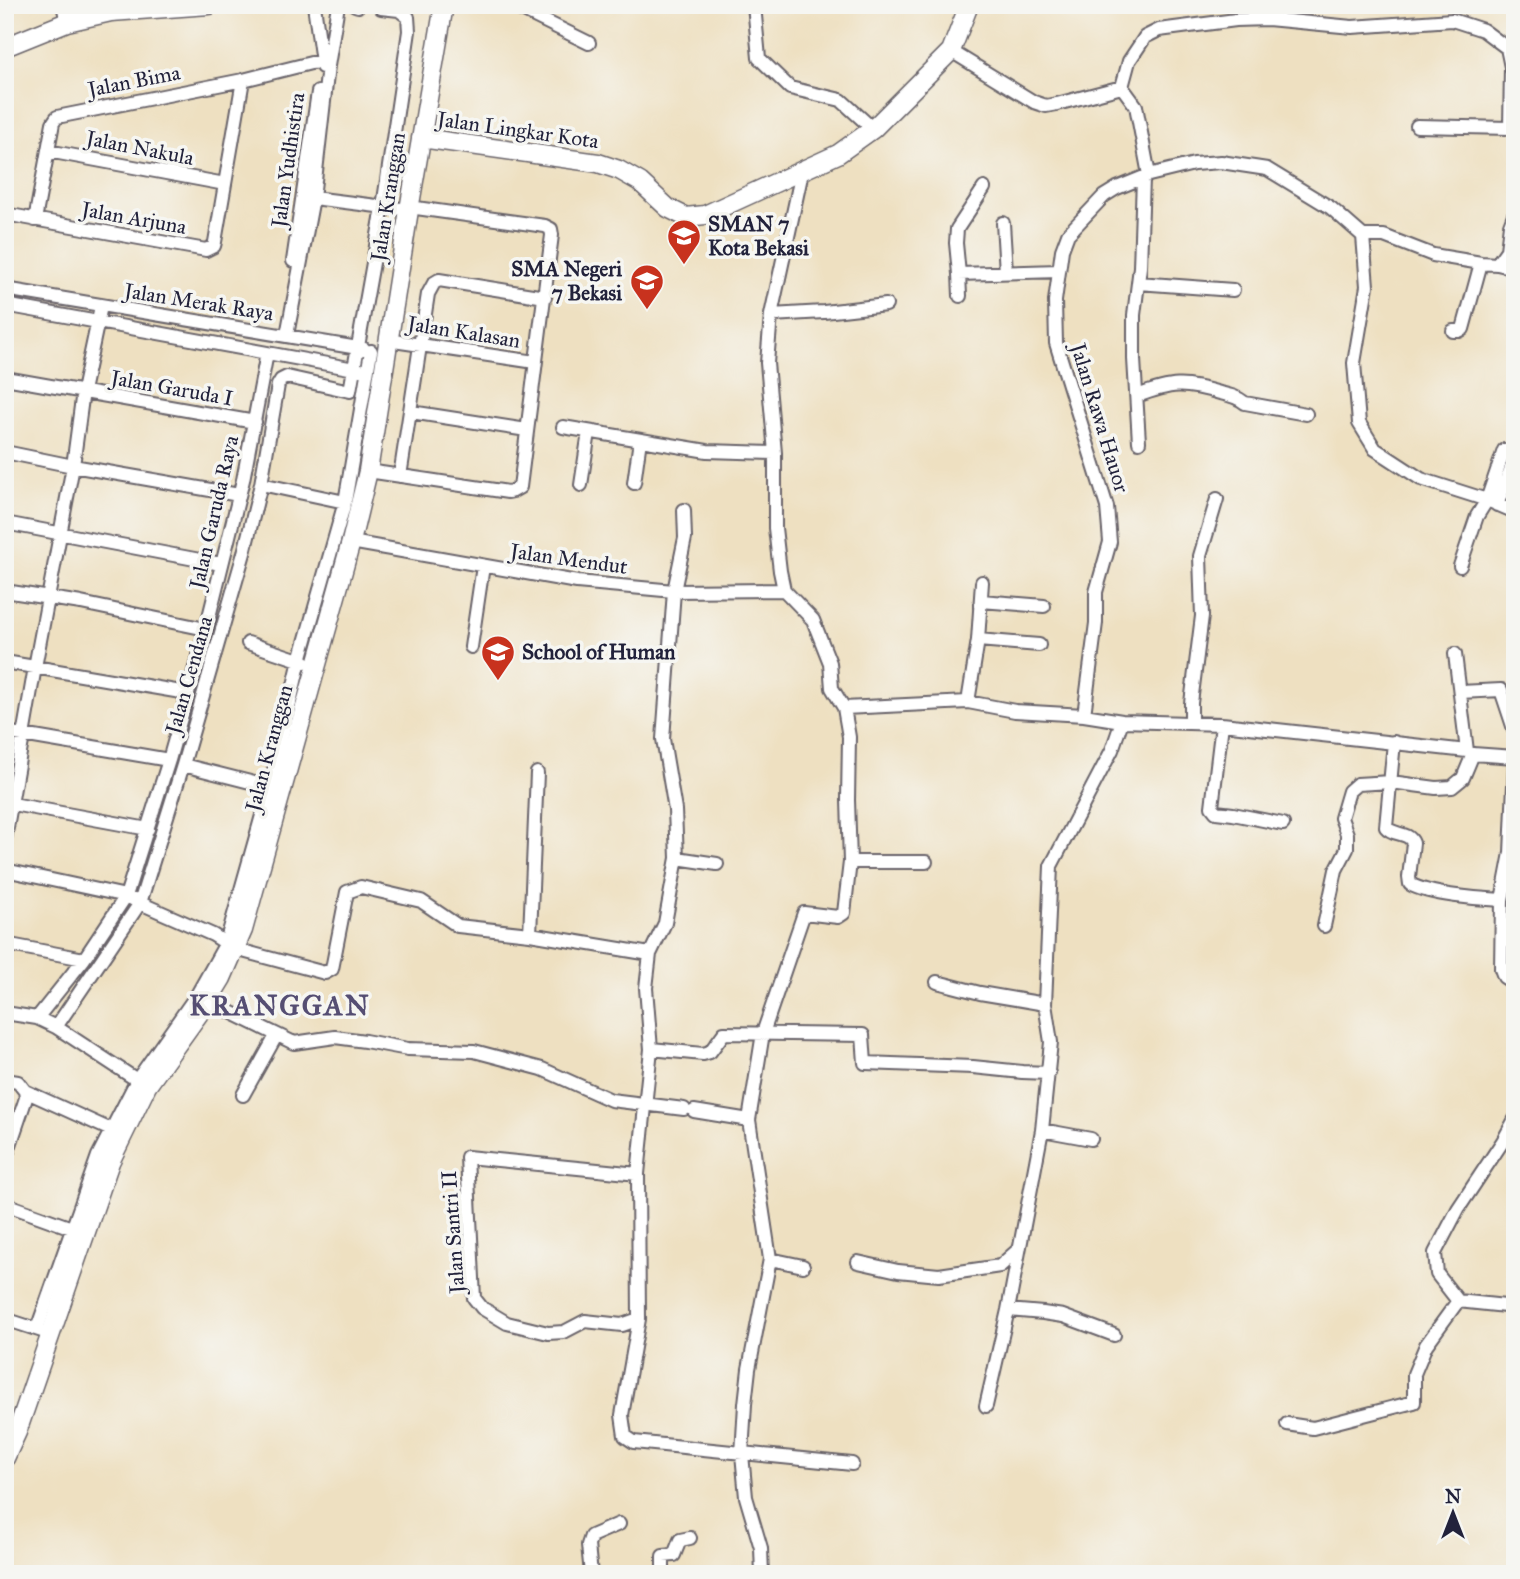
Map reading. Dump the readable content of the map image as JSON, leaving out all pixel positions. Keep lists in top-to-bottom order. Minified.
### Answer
{"streets":{"main road":["Jalan Lingkar Kota","Jalan Kranggan"],"street":["Jalan Bima","Jalan Nakula","Jalan Yudhistira","Jalan Arjuna","Jalan Merak Raya","Jalan Kalasan","Jalan Garuda I","Jalan Rawa Hauor","Jalan Garuda Raya","Jalan Mendut","Jalan Cendana","Jalan Santri II"]},"crossings":[["Jalan Bima","Jalan Nakula"],["Jalan Bima","Jalan Yudhistira"],["Jalan Bima","Jalan Arjuna"],["Jalan Lingkar Kota","Jalan Kranggan"],["Jalan Nakula","Jalan Arjuna"],["Jalan Kranggan","Jalan Merak Raya"],["Jalan Kranggan","Jalan Kalasan"],["Jalan Kranggan","Jalan Mendut"],["Jalan Merak Raya","Jalan Kalasan"],["Jalan Merak Raya","Jalan Garuda Raya"],["Jalan Merak Raya","Jalan Cendana"],["Jalan Garuda I","Jalan Garuda Raya"]],"districts":["KRANGGAN"],"places":{"school or university":["SMAN 7 Kota Bekasi","SMA Negeri 7 Bekasi","School of Human"]},"north":"top"}
